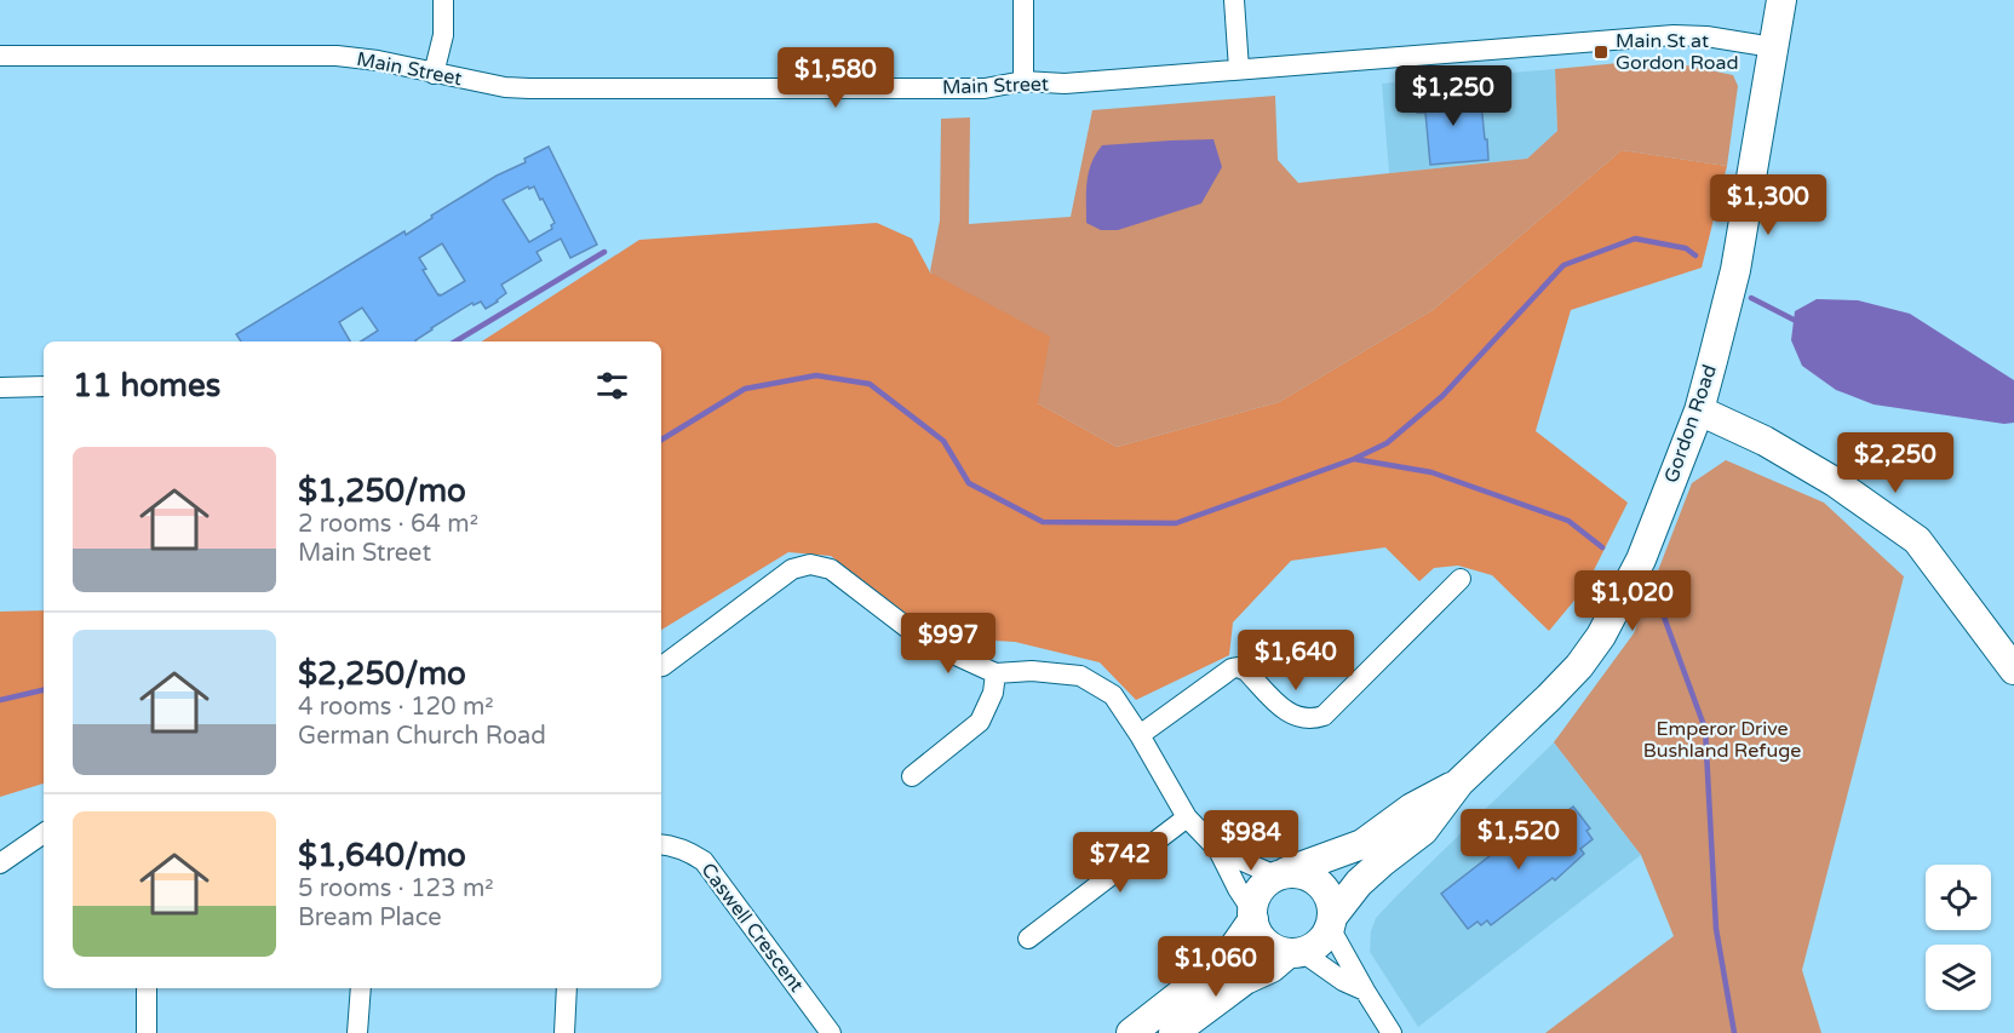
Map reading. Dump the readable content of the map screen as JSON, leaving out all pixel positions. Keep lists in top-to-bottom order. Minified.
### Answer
{"streets":{"street":["Main Street","Gordon Road","Caswell Crescent"]},"crossings":[["Main Street","Gordon Road"]],"parks":["Emperor Drive Bushland Refuge"],"places":{"transit":["Main St at Gordon Road"]},"page":{"price":["$1,580","$1,250","$1,300","$2,250","$1,020","$997","$1,640","$1,520","$984","$742","$1,060"],"heading":"11 homes","list":[{"name":"$1,250/mo","note":"2 rooms · 64 m² · Main Street"},{"name":"$2,250/mo","note":"4 rooms · 120 m² · German Church Road"},{"name":"$1,640/mo","note":"5 rooms · 123 m² · Bream Place"}]}}
